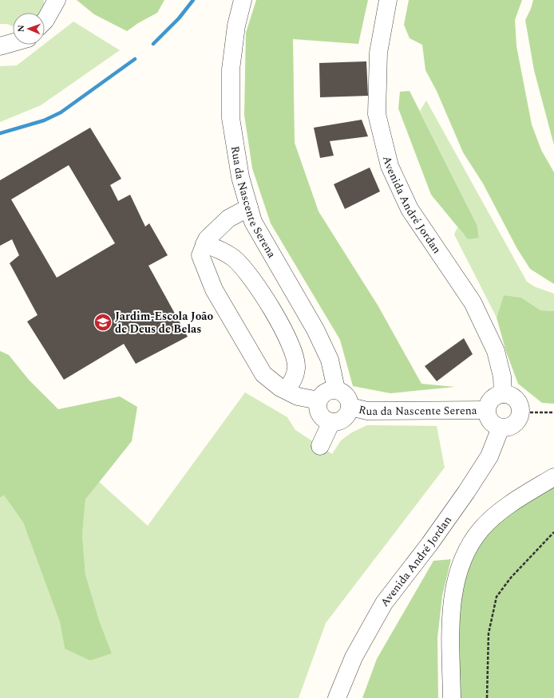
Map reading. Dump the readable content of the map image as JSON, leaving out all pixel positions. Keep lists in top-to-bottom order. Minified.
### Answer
{"streets":{"street":["Rua da Nascente Serena","Avenida André Jordan"]},"crossings":[["Rua da Nascente Serena","Avenida André Jordan"]],"places":{"school or university":["Jardim-Escola João de Deus de Belas"]},"north":"left"}
